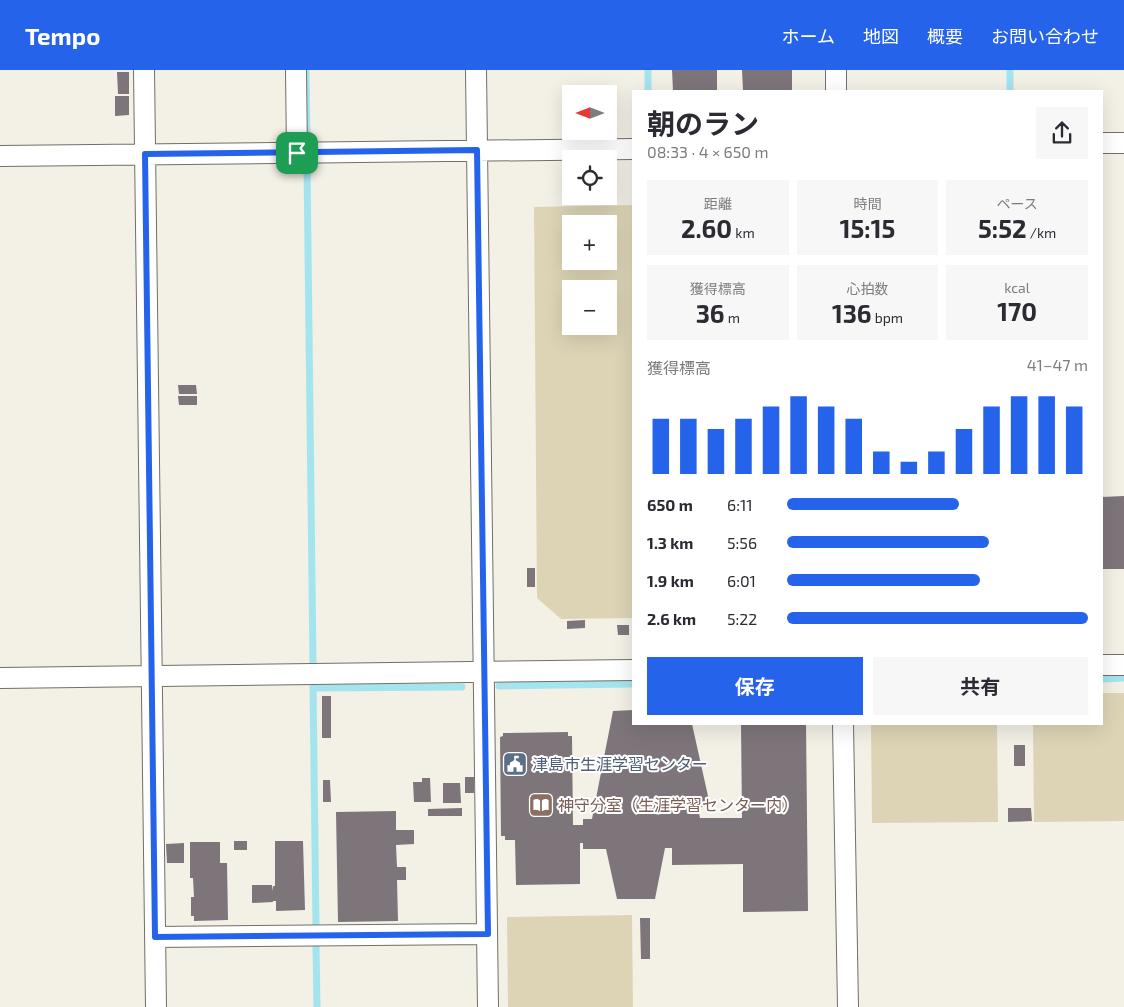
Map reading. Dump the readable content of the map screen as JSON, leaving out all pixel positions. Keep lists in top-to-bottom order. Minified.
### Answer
{"places":{"public building":["津島市生涯学習センター"],"library":["神守分室（生涯学習センター内）"]},"north":"left","page":{"header":"Tempo","nav":["ホーム","地図","概要","お問い合わせ"],"map_buttons":["+","−"],"heading":["朝のラン","08:33 · 4 × 650 m"],"stats":[["距離","2.60 km"],["時間","15:15"],["ペース","5:52 /km"],["獲得標高","36 m"],["心拍数","136 bpm"],["kcal","170"]],"chart":["獲得標高","41–47 m"],"list":[{"name":"650 m","note":"6:11"},{"name":"1.3 km","note":"5:56"},{"name":"1.9 km","note":"6:01"},{"name":"2.6 km","note":"5:22"}],"buttons":["保存","共有"]}}
